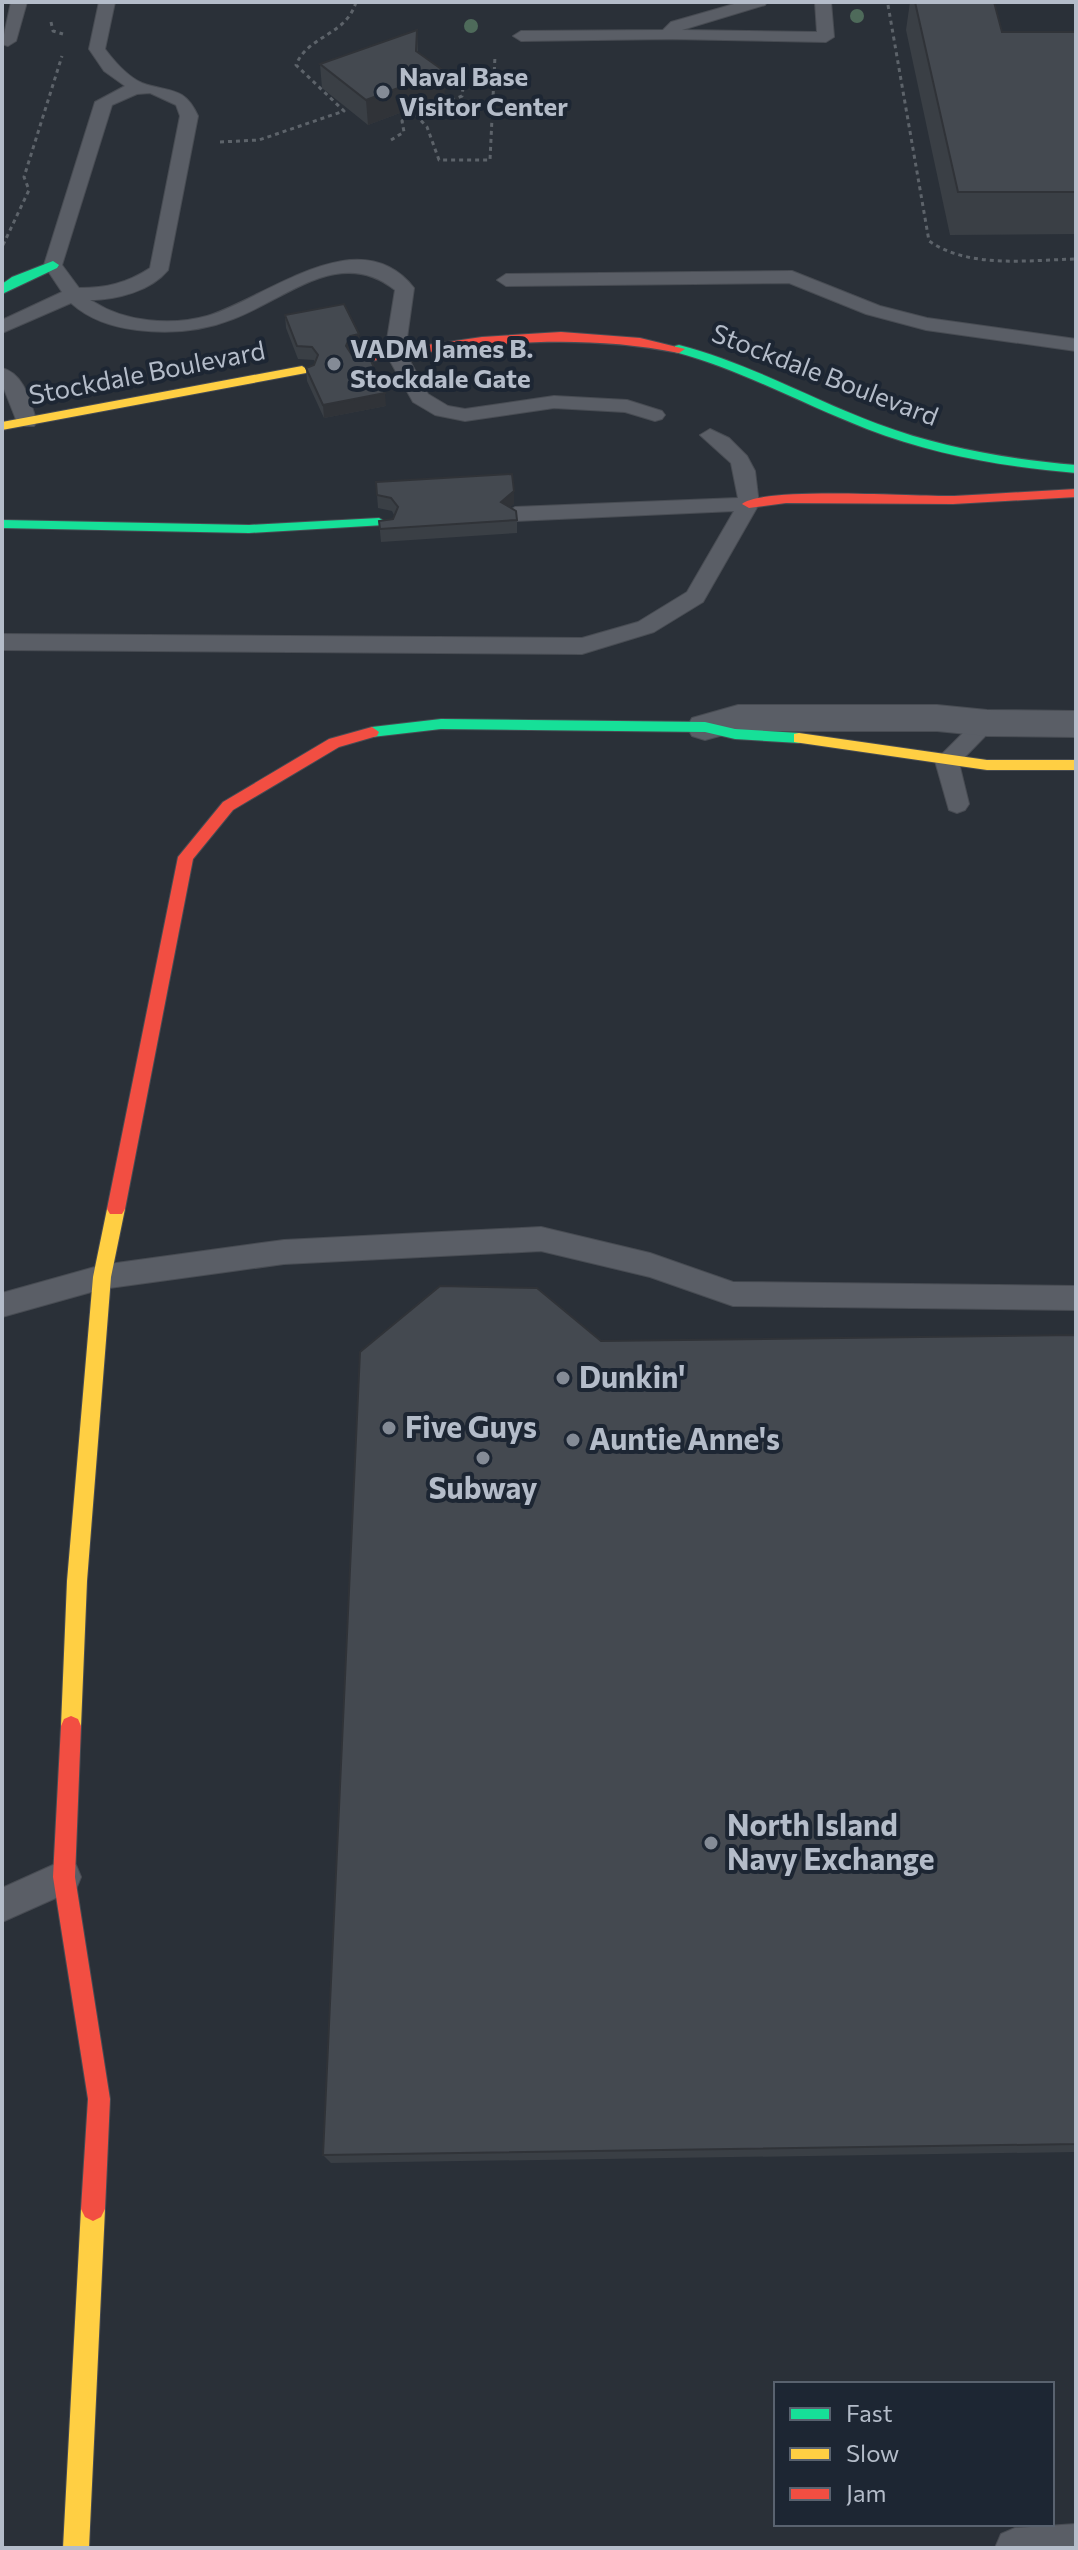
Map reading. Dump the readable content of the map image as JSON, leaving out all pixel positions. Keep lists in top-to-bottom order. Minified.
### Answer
{"streets":{"street":["Stockdale Boulevard"]},"places":["Naval Base Visitor Center","VADM James B. Stockdale Gate","Dunkin'","Five Guys","Auntie Anne's","Subway","North Island Navy Exchange"],"legend":["Fast","Slow","Jam"]}
